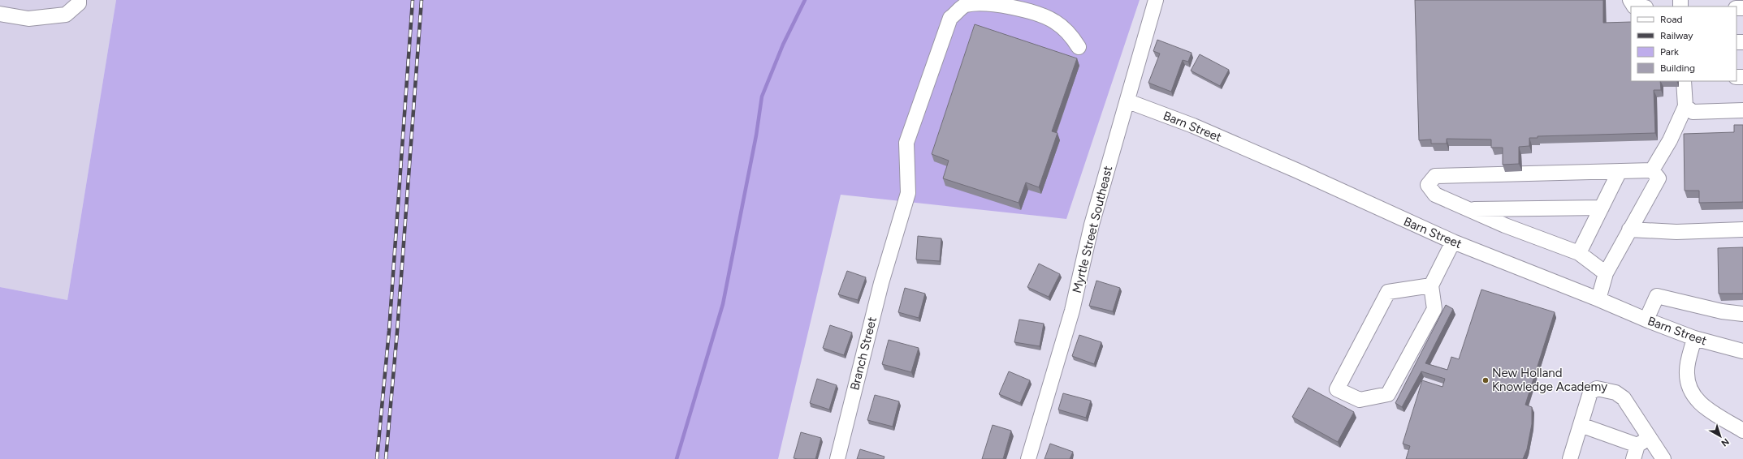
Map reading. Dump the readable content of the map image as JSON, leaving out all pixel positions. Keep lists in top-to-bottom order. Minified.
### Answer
{"streets":{"street":["Barn Street","Myrtle Street Southeast","Branch Street"]},"crossings":[["Barn Street","Myrtle Street Southeast"]],"places":["New Holland Knowledge Academy"],"legend":["Road","Railway","Park","Building"],"north":"bottom right"}
